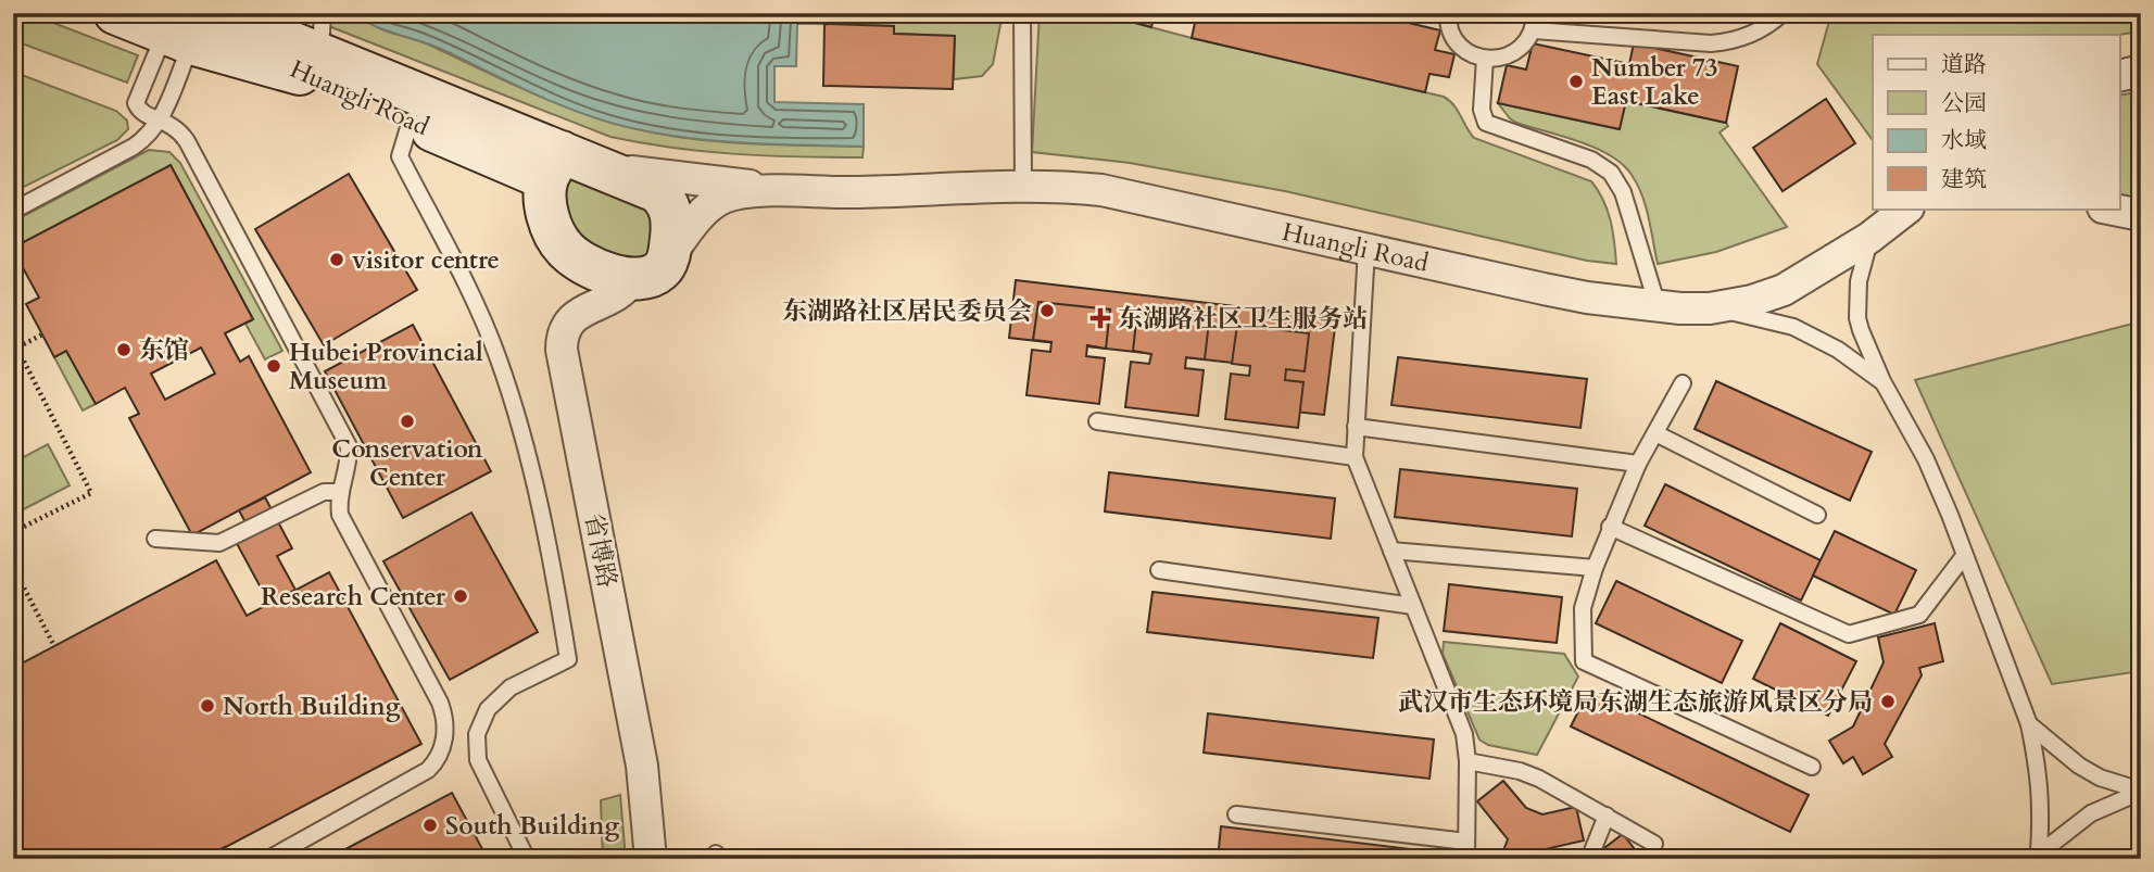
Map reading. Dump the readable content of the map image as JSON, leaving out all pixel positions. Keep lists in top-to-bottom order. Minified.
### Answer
{"streets":{"street":["Huangli Road","省博路"]},"crossings":[["Huangli Road","省博路"]],"places":{"other":["Number 73 East Lake","visitor centre","东湖路社区居民委员会","东馆","Hubei Provincial Museum","Conservation Center","Research Center","武汉市生态环境局东湖生态旅游风景区分局","North Building","South Building"],"health":["东湖路社区卫生服务站"]},"legend":["道路","公园","水域","建筑"]}
